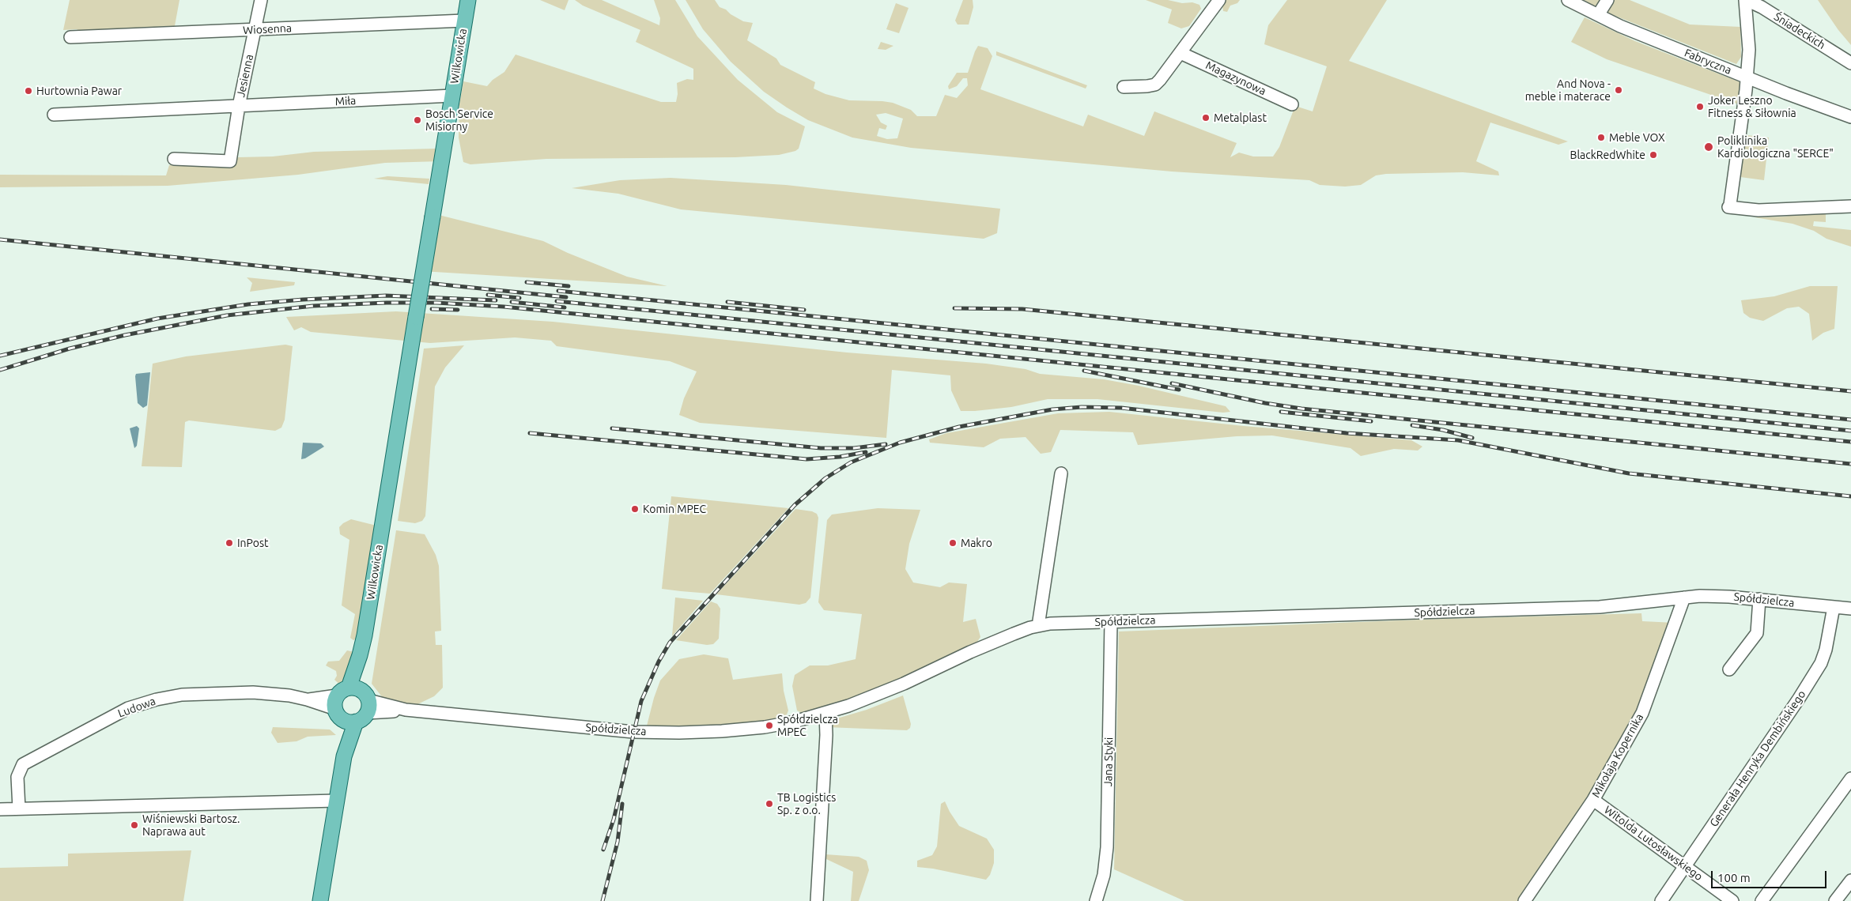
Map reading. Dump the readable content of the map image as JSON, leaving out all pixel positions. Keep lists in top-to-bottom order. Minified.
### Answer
{"streets":{"main road":["Wilkowicka"],"street":["Wiosenna","Śniadeckich","Fabryczna","Jesienna","Magazynowa","Miła","Spółdzielcza","Ludowa","Mikołaja Kopernika","Generała Henryka Dembińskiego","Jana Styki","Witolda Lutosławskiego"]},"crossings":[["Wiosenna","Wilkowicka"],["Wiosenna","Jesienna"],["Wilkowicka","Miła"],["Wilkowicka","Spółdzielcza"],["Wilkowicka","Ludowa"],["Jesienna","Miła"],["Spółdzielcza","Ludowa"],["Spółdzielcza","Mikołaja Kopernika"],["Spółdzielcza","Generała Henryka Dembińskiego"],["Spółdzielcza","Jana Styki"],["Mikołaja Kopernika","Witolda Lutosławskiego"],["Generała Henryka Dembińskiego","Witolda Lutosławskiego"]],"places":["And Nova - meble i materace","Hurtownia Pawar","Joker Leszno Fitness & Siłownia","Metalplast","Bosch Service Misiorny","Meble VOX","Poliklinika Kardiologiczna \"SERCE\"","BlackRedWhite","Komin MPEC","InPost","Makro","Spółdzielcza MPEC","TB Logistics Sp. z o.o.","Wiśniewski Bartosz. Naprawa aut"],"scale_bar":"100 m"}
